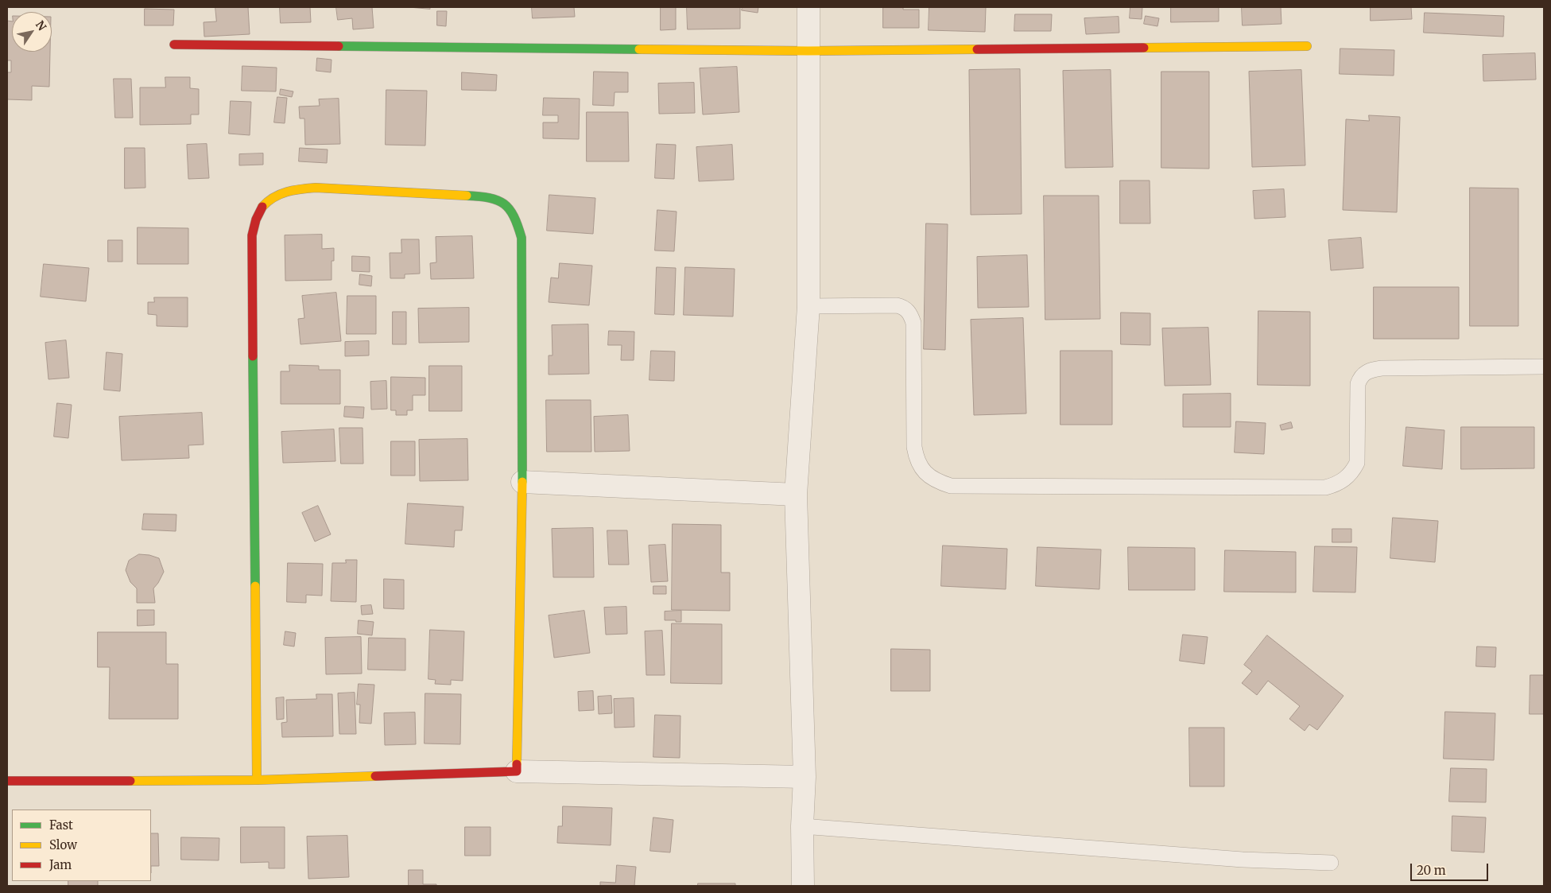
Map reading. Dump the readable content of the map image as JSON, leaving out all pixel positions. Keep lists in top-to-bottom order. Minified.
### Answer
{"legend":["Fast","Slow","Jam"],"scale_bar":"20 m","north":"top right"}
